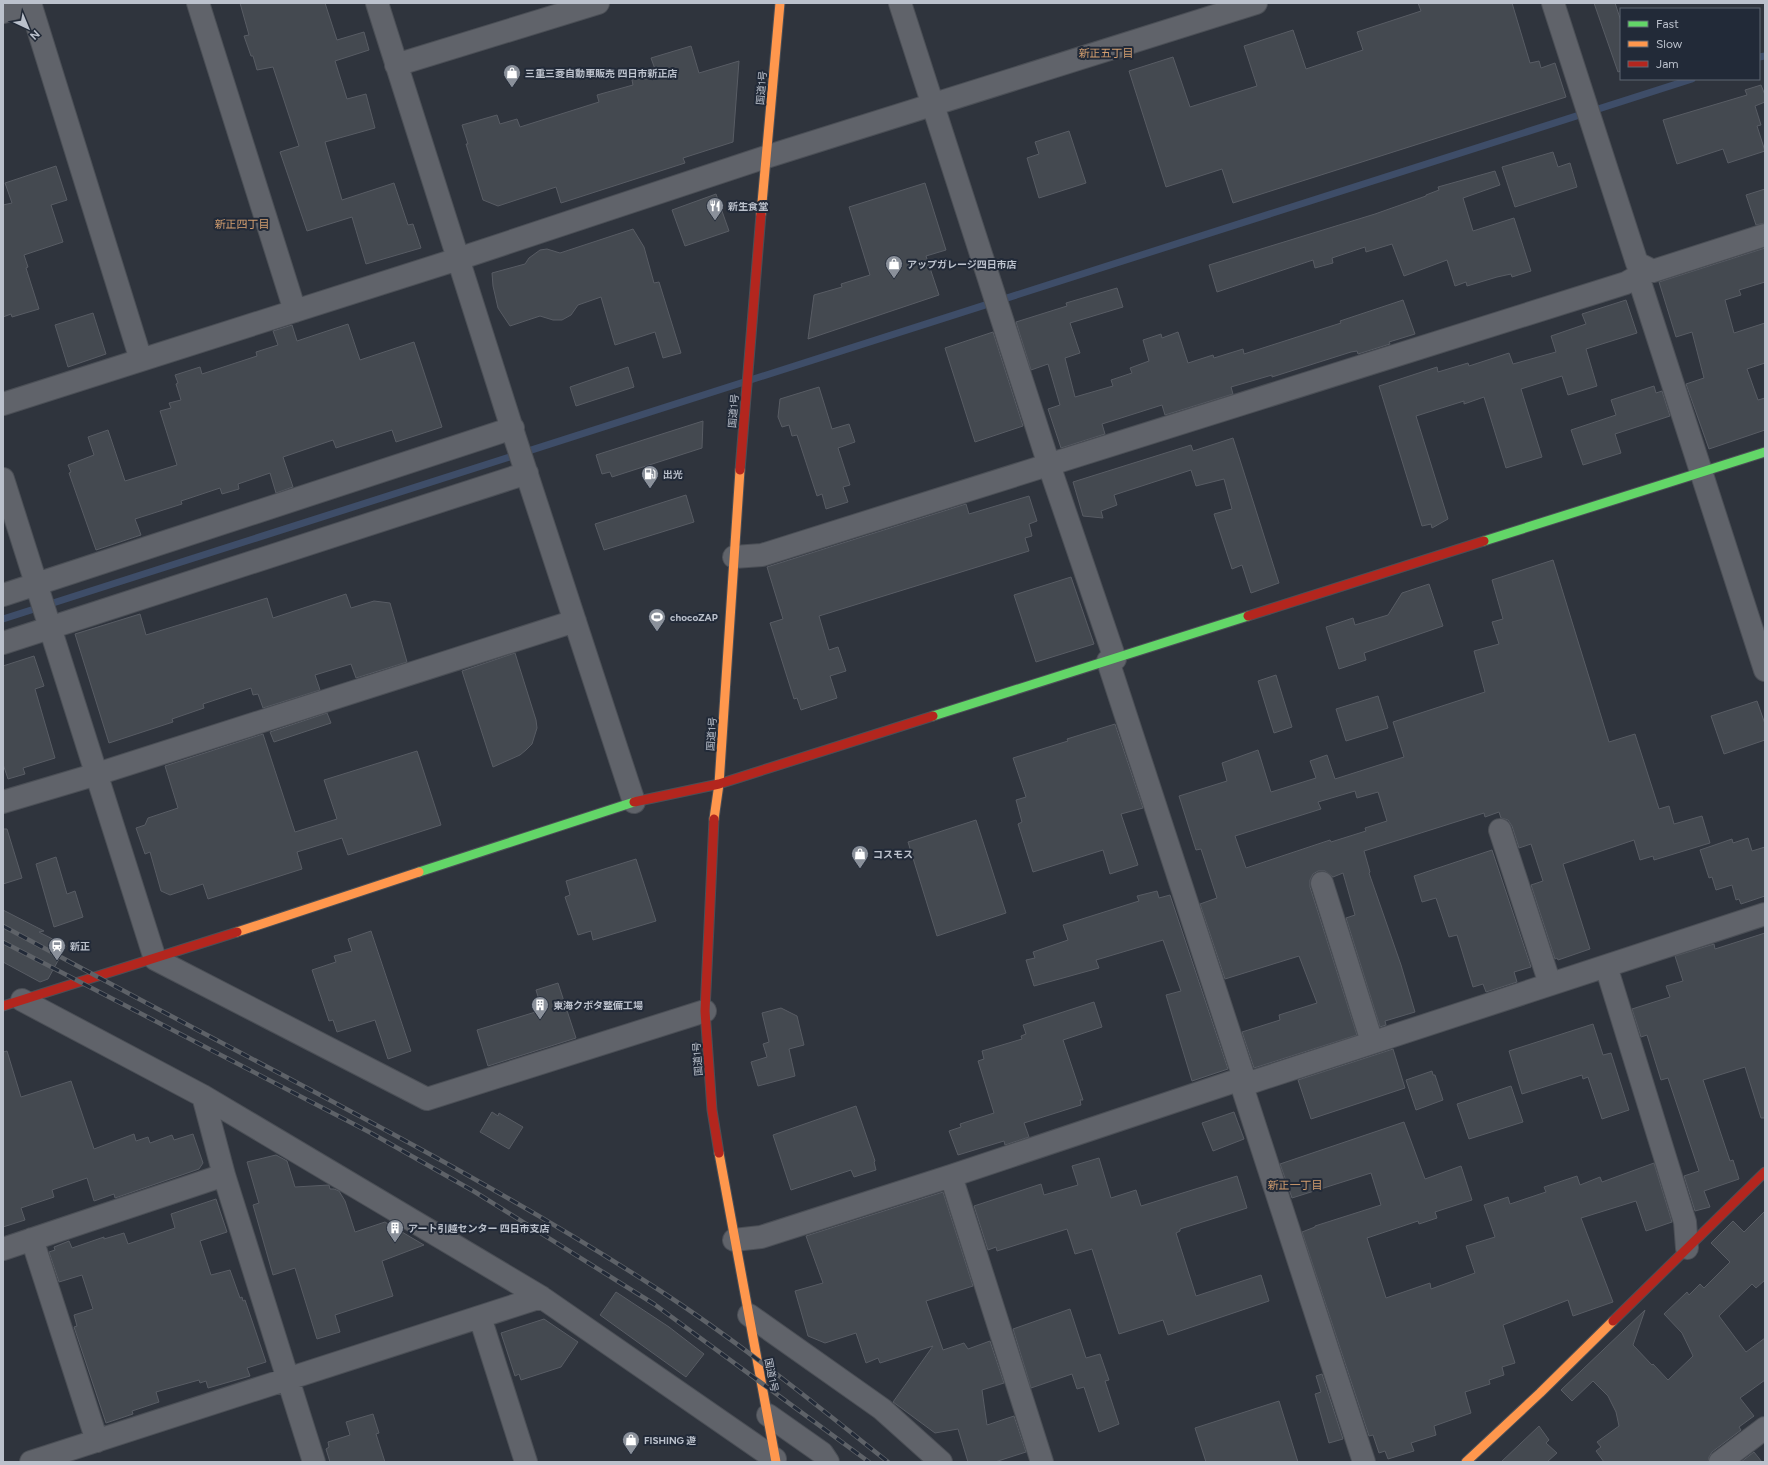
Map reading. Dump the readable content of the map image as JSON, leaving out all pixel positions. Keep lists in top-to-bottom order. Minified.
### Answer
{"streets":{"main road":["国道1号"]},"districts":["新正五丁目","新正四丁目","新正一丁目"],"places":{"shop":["三重三菱自動車販売 四日市新正店","アップガレージ四日市店","コスモス","FISHING 遊"],"restaurant":["新生食堂"],"fuel station":["出光"],"sports":["chocoZAP"],"station":["新正"],"building":["東海クボタ整備工場","アート引越センター 四日市支店"]},"legend":["Fast","Slow","Jam"],"north":"bottom right"}
